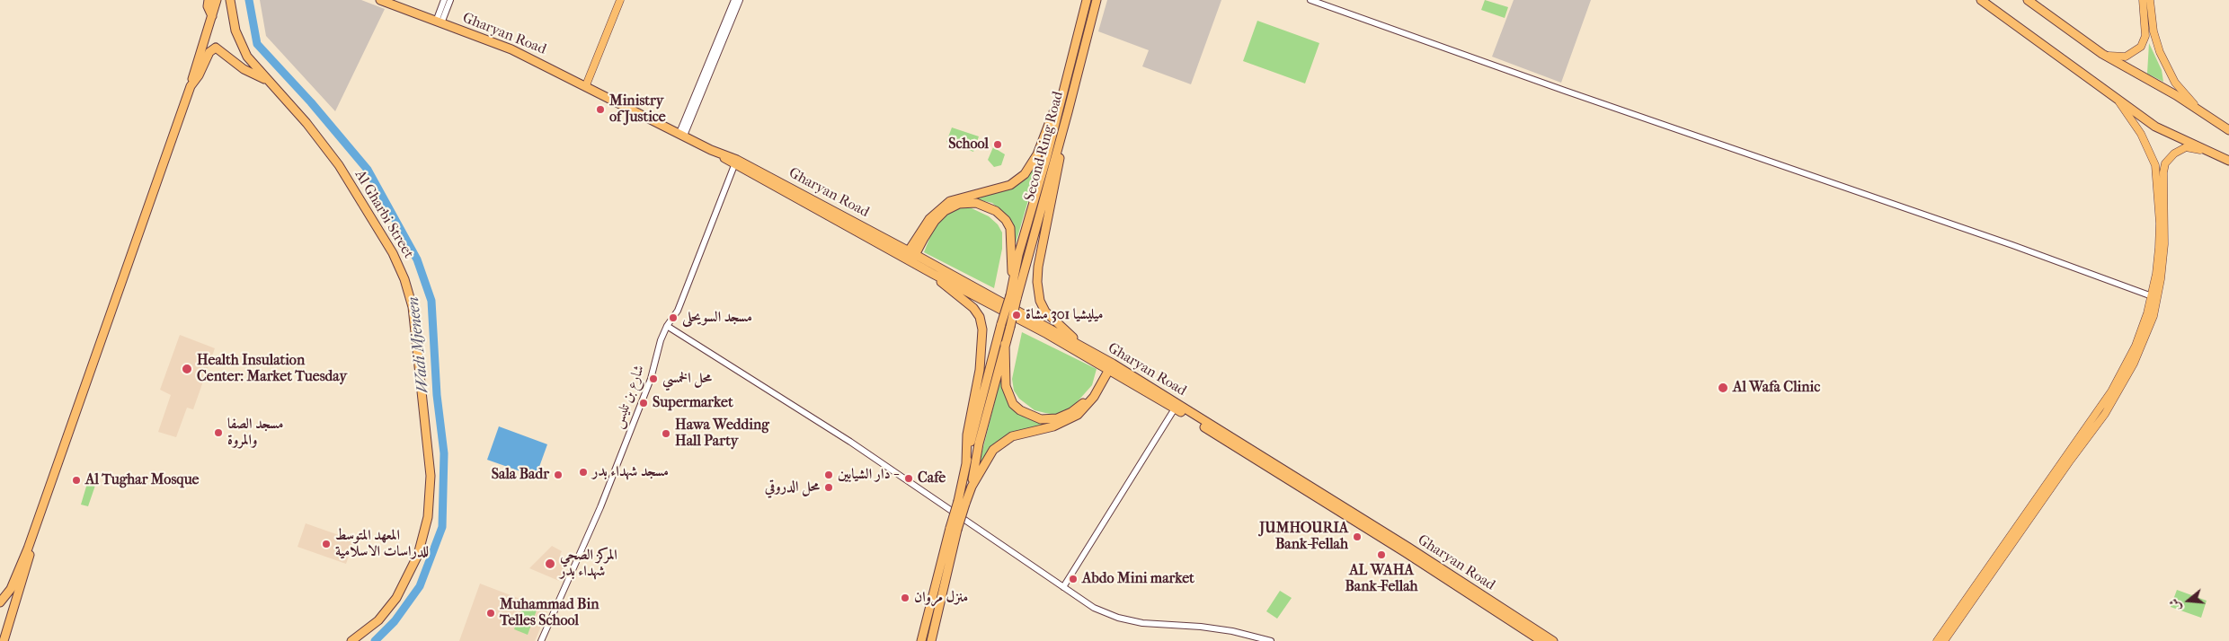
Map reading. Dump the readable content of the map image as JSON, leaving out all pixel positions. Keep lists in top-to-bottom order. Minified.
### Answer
{"streets":{"highway":["Gharyan Road","Second Ring Road","Al Gharbi Street"],"street":["شارع بن تليس"]},"crossings":[["Gharyan Road","شارع بن تليس"]],"water":["Wadi Mjeneen"],"places":["Ministry of Justice","School","ميليشيا 301 مشاة","مسجد السويحلى","Health Insulation Center: Market Tuesday","محل الخمسي","Al Wafa Clinic","Supermarket","مسجد الصفا والمروة","Hawa Wedding Hall Party","مسجد شهداء بدر","Sala Badr","دار الشيابين -","Cafe","Al Tughar Mosque","محل الدروقي","JUMHOURIA Bank-Fellah","المعهد المتوسط للدراسات الاسلامية","AL WAHA Bank-Fellah","المركز الصحي شهداء بدر","Abdo Mini market","منزل مروان","Muhammad Bin Telles School"],"north":"left"}
